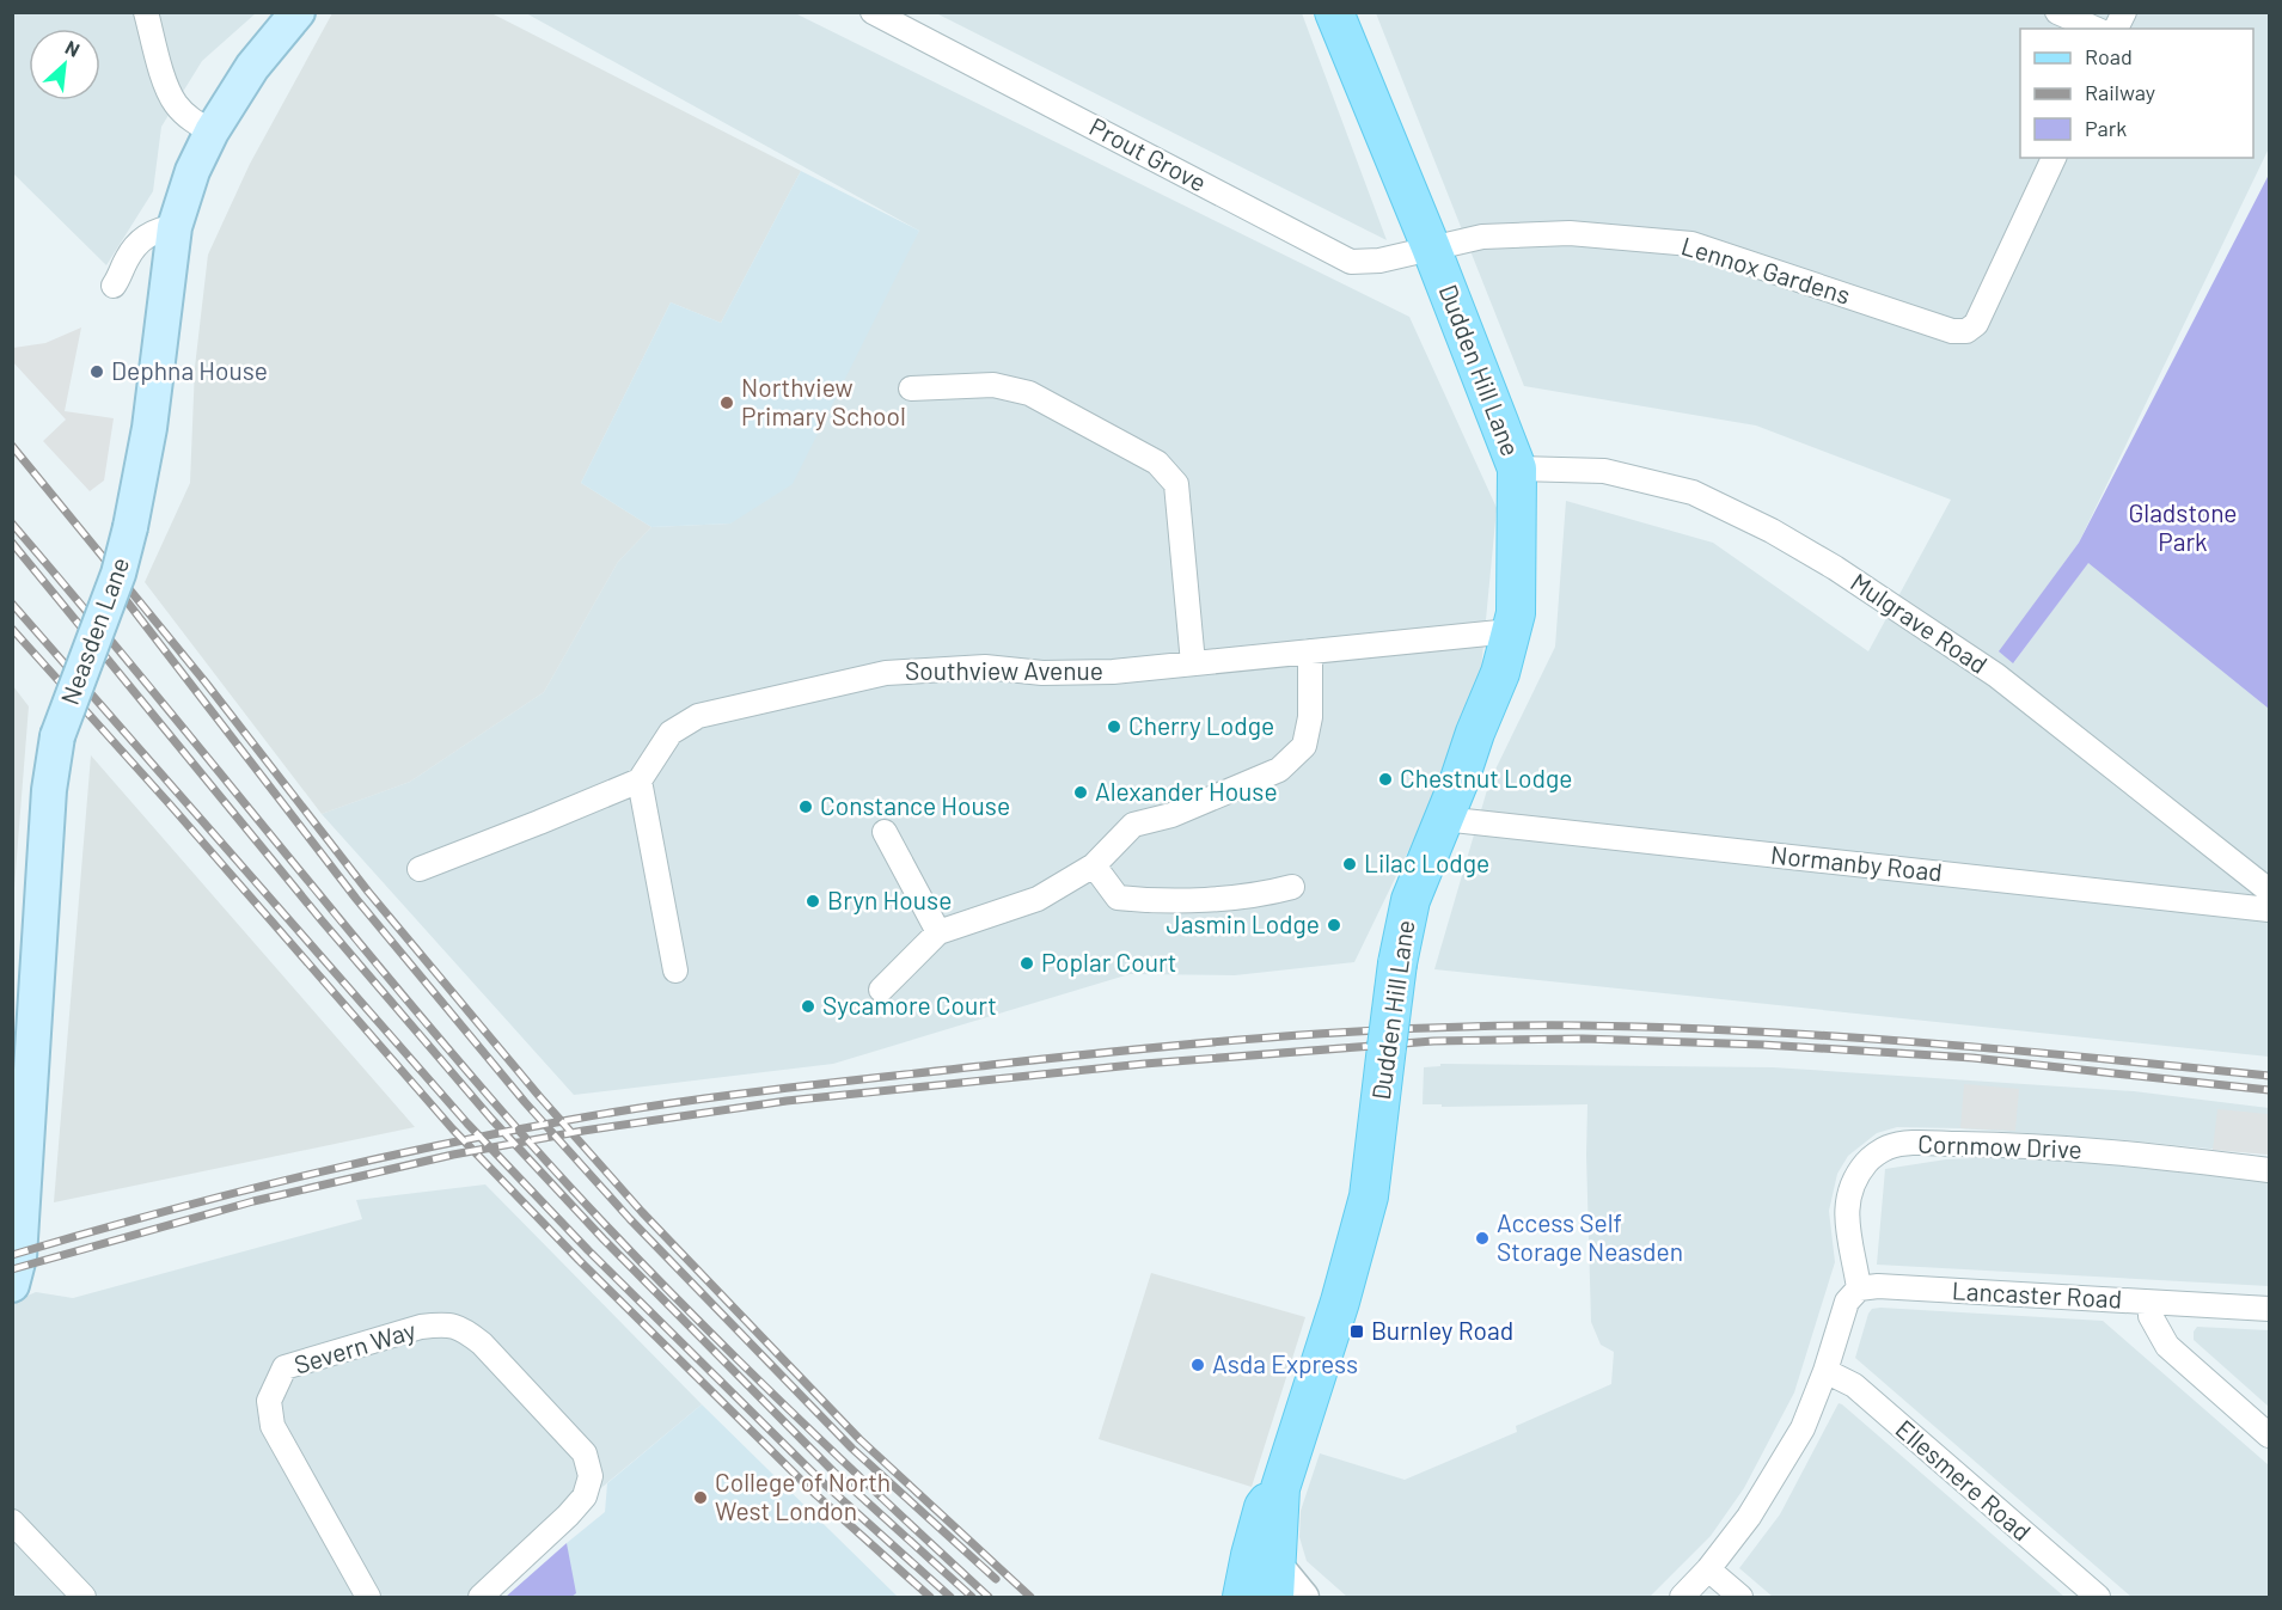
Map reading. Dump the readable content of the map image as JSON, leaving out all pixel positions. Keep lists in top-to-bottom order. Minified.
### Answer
{"streets":{"main road":["Dudden Hill Lane","Neasden Lane"],"street":["Prout Grove","Lennox Gardens","Mulgrave Road","Southview Avenue","Normanby Road","Cornmow Drive","Lancaster Road","Severn Way","Ellesmere Road"]},"crossings":[["Prout Grove","Lennox Gardens"],["Prout Grove","Dudden Hill Lane"],["Lennox Gardens","Dudden Hill Lane"],["Dudden Hill Lane","Mulgrave Road"],["Dudden Hill Lane","Southview Avenue"],["Dudden Hill Lane","Normanby Road"],["Cornmow Drive","Lancaster Road"]],"parks":["Gladstone Park"],"places":{"other":["Dephna House","Northview Primary School","Cherry Lodge","Chestnut Lodge","Alexander House","Constance House","Lilac Lodge","Bryn House","Jasmin Lodge","Poplar Court","Sycamore Court","Access Self Storage Neasden","Asda Express","College of North West London"],"transit":["Burnley Road"]},"legend":["Road","Railway","Park"],"north":"top right"}
